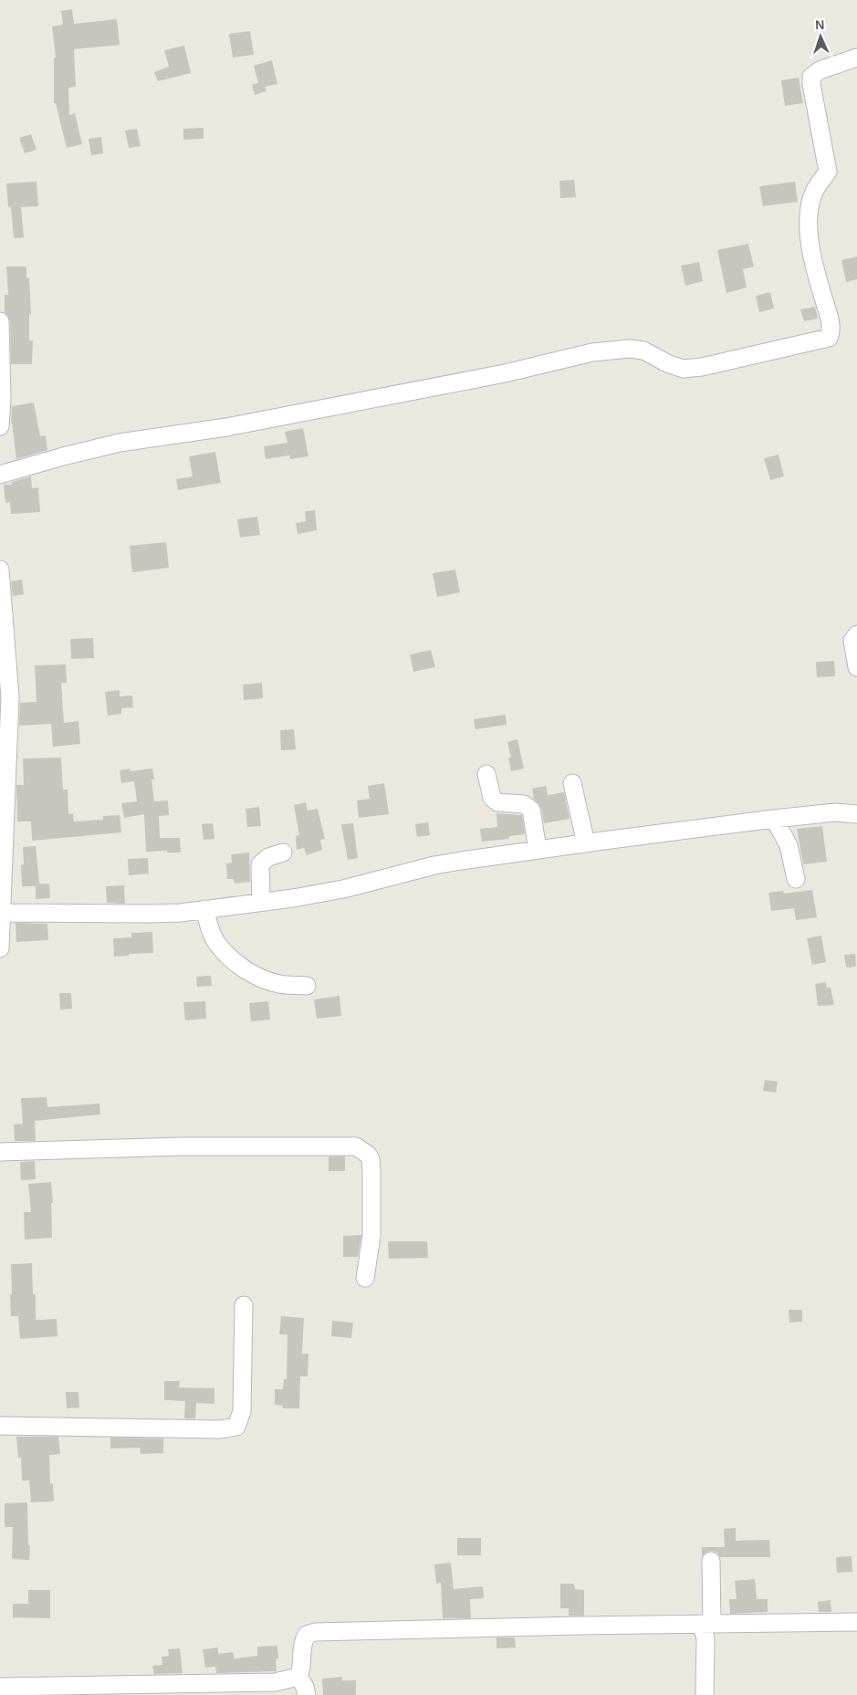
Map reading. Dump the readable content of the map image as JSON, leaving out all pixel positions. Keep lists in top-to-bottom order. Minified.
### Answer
{"north":"top"}
